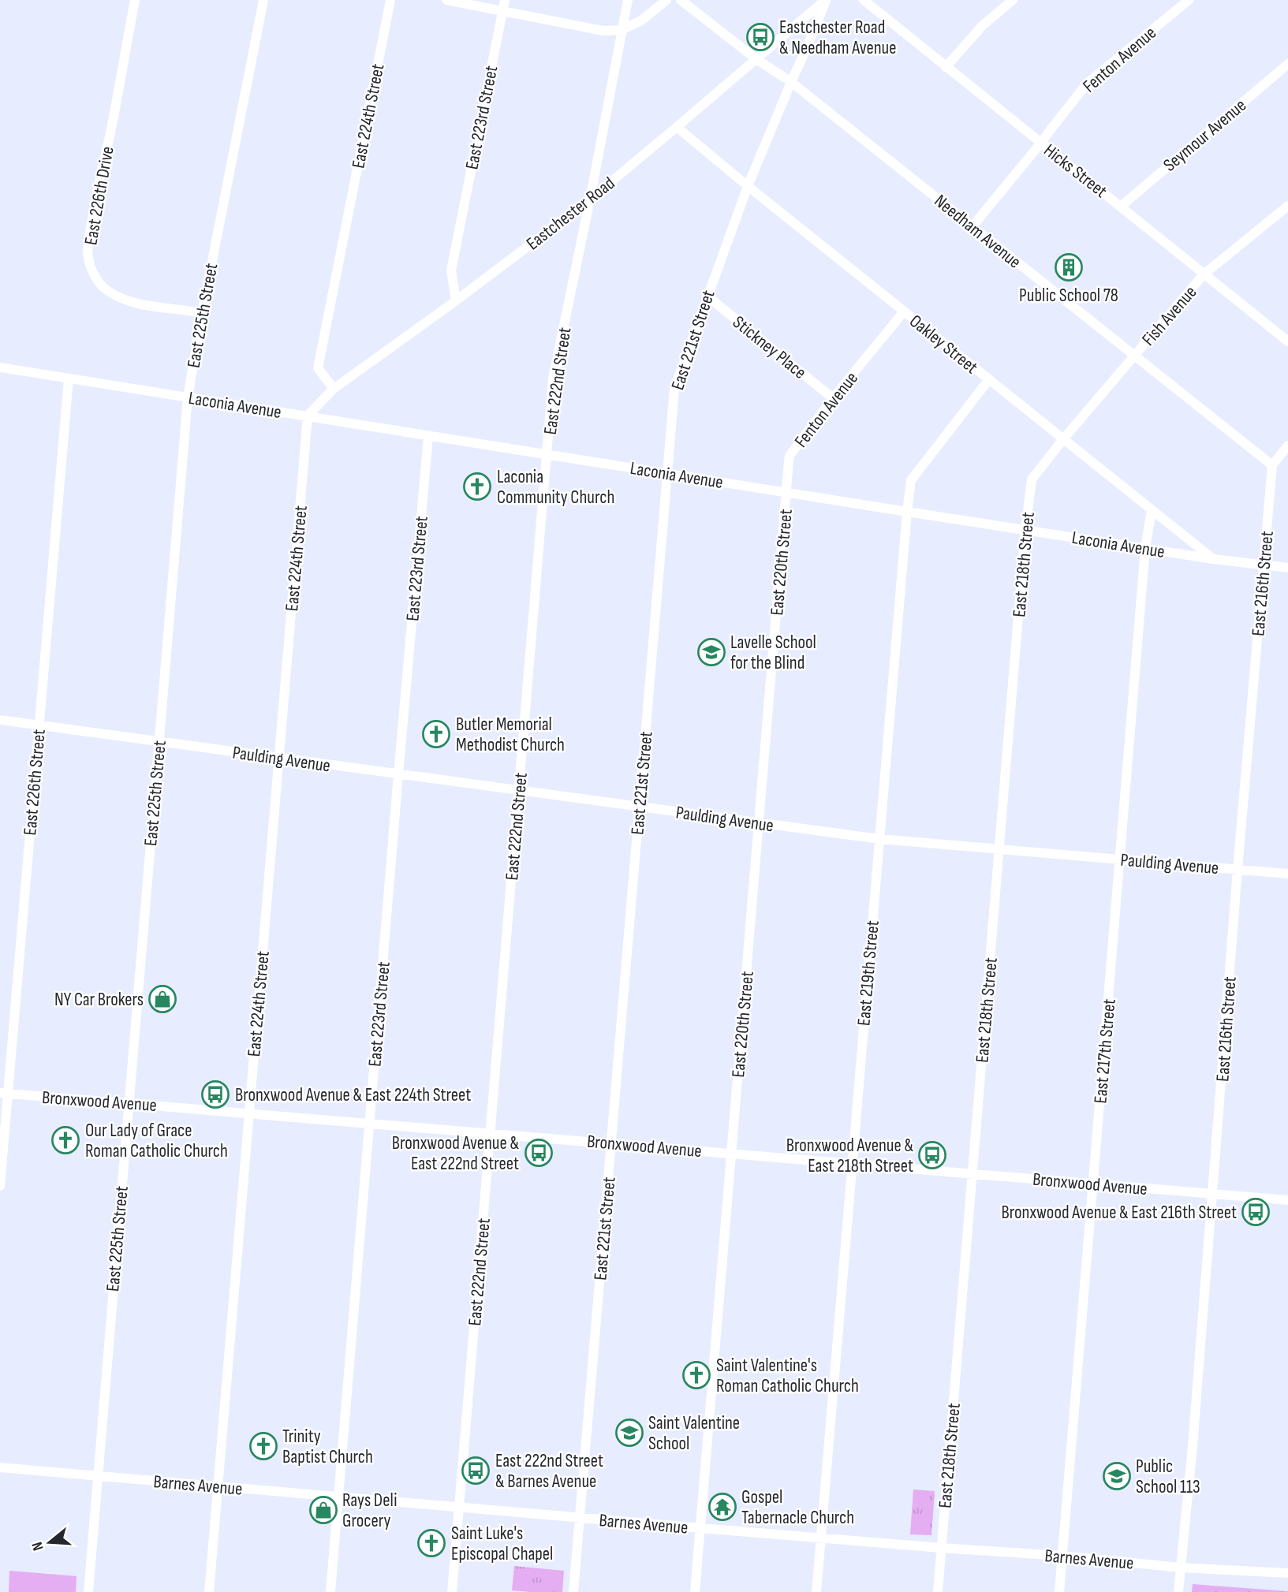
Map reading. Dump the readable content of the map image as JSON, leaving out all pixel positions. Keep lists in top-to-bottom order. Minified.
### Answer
{"streets":{"street":["Fenton Avenue","East 224th Street","East 223rd Street","Seymour Avenue","Hicks Street","East 226th Drive","Eastchester Road","Needham Avenue","East 225th Street","Fish Avenue","East 221st Street","Oakley Street","Stickney Place","East 222nd Street","Laconia Avenue","East 220th Street","East 218th Street","East 216th Street","Paulding Avenue","East 226th Street","East 219th Street","East 217th Street","Bronxwood Avenue","Barnes Avenue"]},"crossings":[["Fenton Avenue","Hicks Street"],["Fenton Avenue","Needham Avenue"],["Fenton Avenue","Oakley Street"],["Fenton Avenue","Stickney Place"],["Fenton Avenue","East 220th Street"],["East 224th Street","Eastchester Road"],["East 224th Street","Laconia Avenue"],["East 224th Street","Paulding Avenue"],["East 224th Street","Bronxwood Avenue"],["East 224th Street","Barnes Avenue"],["East 223rd Street","Eastchester Road"],["East 223rd Street","Laconia Avenue"],["East 223rd Street","Paulding Avenue"],["East 223rd Street","Bronxwood Avenue"],["East 223rd Street","Barnes Avenue"],["Seymour Avenue","Hicks Street"],["Hicks Street","Fish Avenue"],["East 226th Drive","East 225th Street"],["Eastchester Road","Needham Avenue"],["Eastchester Road","East 221st Street"],["Eastchester Road","Oakley Street"],["Eastchester Road","East 222nd Street"],["Eastchester Road","Laconia Avenue"],["Needham Avenue","Fish Avenue"],["Needham Avenue","East 221st Street"],["Needham Avenue","East 216th Street"],["East 225th Street","Laconia Avenue"],["East 225th Street","Paulding Avenue"],["East 225th Street","Bronxwood Avenue"],["East 225th Street","Barnes Avenue"],["Fish Avenue","Oakley Street"],["Fish Avenue","East 218th Street"],["East 221st Street","Oakley Street"],["East 221st Street","Stickney Place"],["East 221st Street","Laconia Avenue"],["East 221st Street","Paulding Avenue"],["East 221st Street","Bronxwood Avenue"],["East 221st Street","Barnes Avenue"],["Oakley Street","Laconia Avenue"],["Oakley Street","East 218th Street"],["Oakley Street","East 219th Street"],["Oakley Street","East 217th Street"],["East 222nd Street","Laconia Avenue"],["East 222nd Street","Paulding Avenue"],["East 222nd Street","Bronxwood Avenue"],["East 222nd Street","Barnes Avenue"],["Laconia Avenue","East 220th Street"],["Laconia Avenue","East 218th Street"],["Laconia Avenue","East 216th Street"],["Laconia Avenue","East 226th Street"],["Laconia Avenue","East 219th Street"],["Laconia Avenue","East 217th Street"],["East 220th Street","Paulding Avenue"],["East 220th Street","Bronxwood Avenue"],["East 220th Street","Barnes Avenue"],["East 218th Street","Paulding Avenue"],["East 218th Street","Bronxwood Avenue"],["East 218th Street","Barnes Avenue"],["East 216th Street","Paulding Avenue"],["East 216th Street","Bronxwood Avenue"],["East 216th Street","Barnes Avenue"],["Paulding Avenue","East 226th Street"],["Paulding Avenue","East 219th Street"],["Paulding Avenue","East 217th Street"],["East 226th Street","Bronxwood Avenue"],["East 219th Street","Bronxwood Avenue"],["East 219th Street","Barnes Avenue"],["East 217th Street","Bronxwood Avenue"],["East 217th Street","Barnes Avenue"]],"places":{"bus stop":["Eastchester Road & Needham Avenue","Bronxwood Avenue & East 224th Street","Bronxwood Avenue & East 222nd Street","Bronxwood Avenue & East 218th Street","Bronxwood Avenue & East 216th Street","East 222nd Street & Barnes Avenue"],"building":["Public School 78"],"church":["Laconia Community Church","Butler Memorial Methodist Church","Our Lady of Grace Roman Catholic Church","Saint Valentine's Roman Catholic Church","Trinity Baptist Church","Saint Luke's Episcopal Chapel"],"school or university":["Lavelle School for the Blind","Saint Valentine School","Public School 113"],"shop":["NY Car Brokers","Rays Deli Grocery"],"temple":["Gospel Tabernacle Church"]},"north":"left"}
